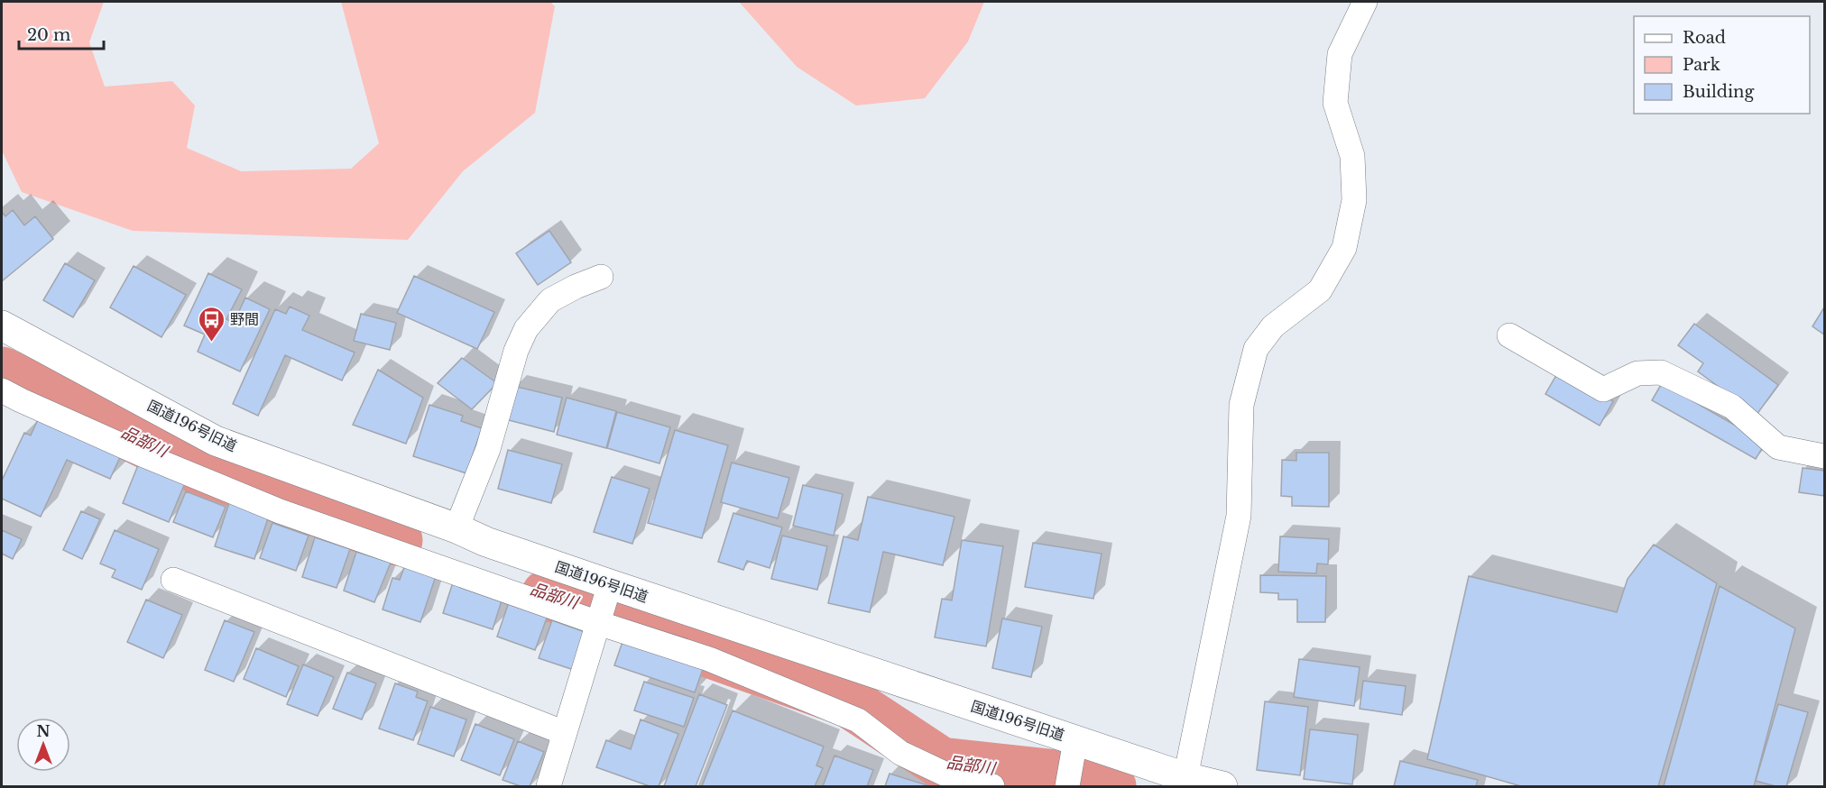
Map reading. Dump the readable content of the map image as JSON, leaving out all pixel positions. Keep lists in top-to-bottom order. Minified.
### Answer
{"streets":{"street":["国道196号旧道"]},"water":["品部川"],"places":{"bus stop":["野間"]},"legend":["Road","Park","Building"],"scale_bar":"20 m","north":"top"}
